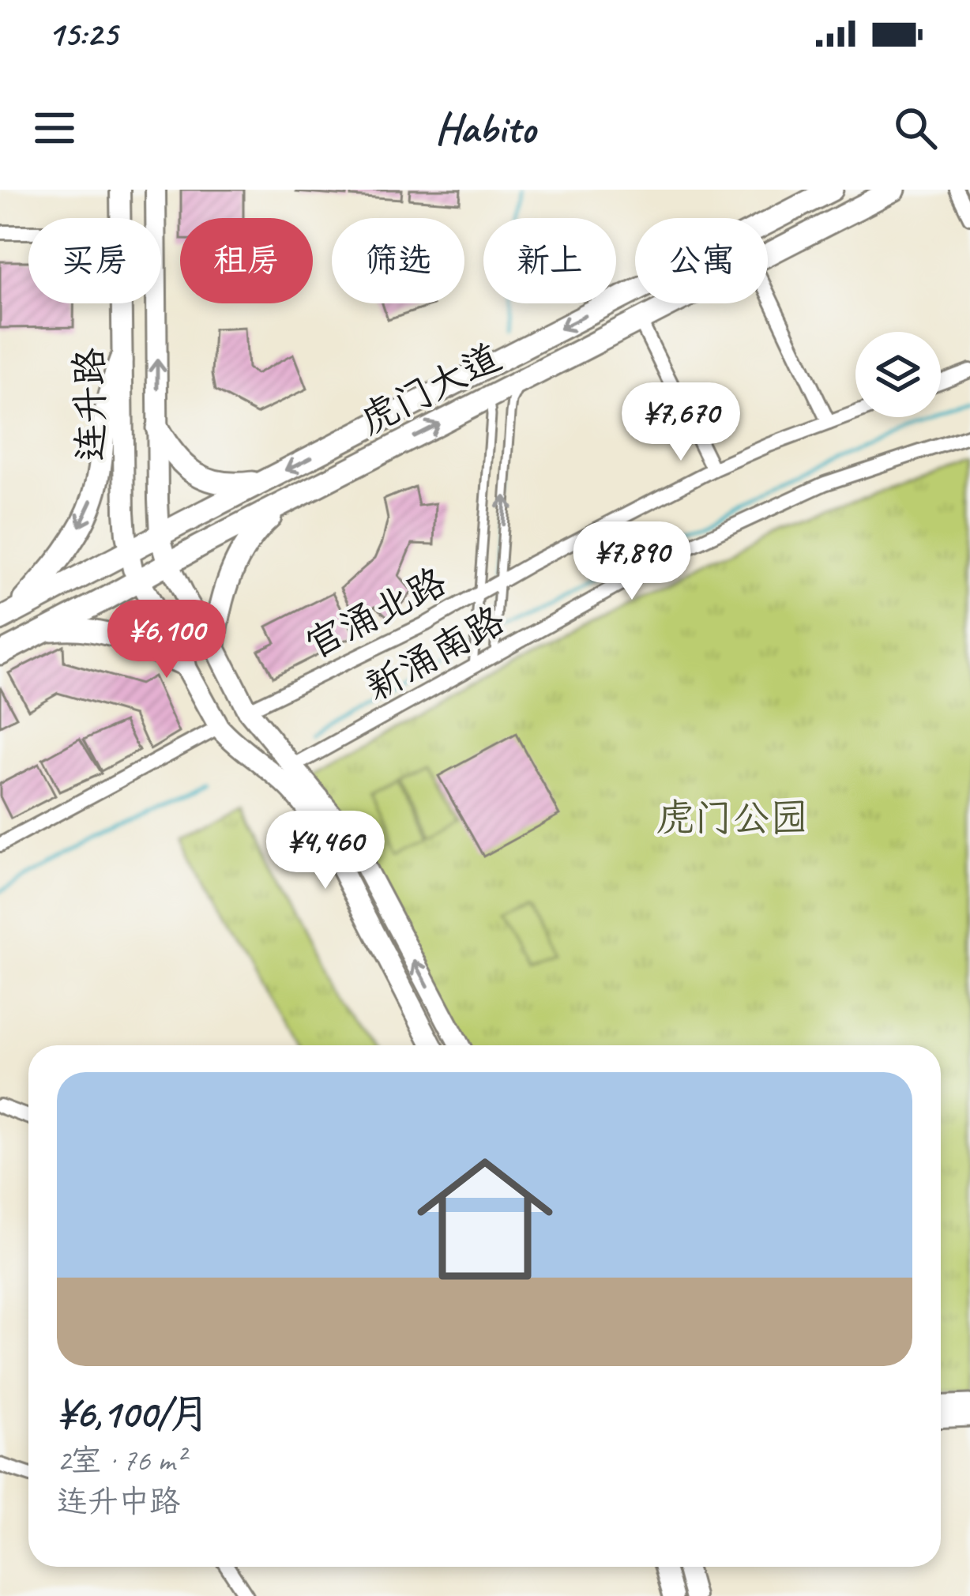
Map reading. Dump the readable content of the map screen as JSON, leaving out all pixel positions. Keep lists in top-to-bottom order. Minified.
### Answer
{"streets":{"main road":["虎门大道","连升路"],"street":["官涌北路","新涌南路"]},"crossings":[["虎门大道","连升路"],["连升路","官涌北路"],["连升路","新涌南路"]],"parks":["虎门公园"],"page":{"status":"15:25","header":"Habito","chip":["买房","租房","筛选","新上","公寓"],"price":["¥7,670","¥7,890","¥6,100","¥4,460"],"list":[{"name":"¥6,100/月","note":"2室 · 76 m² · 连升中路"}]}}
